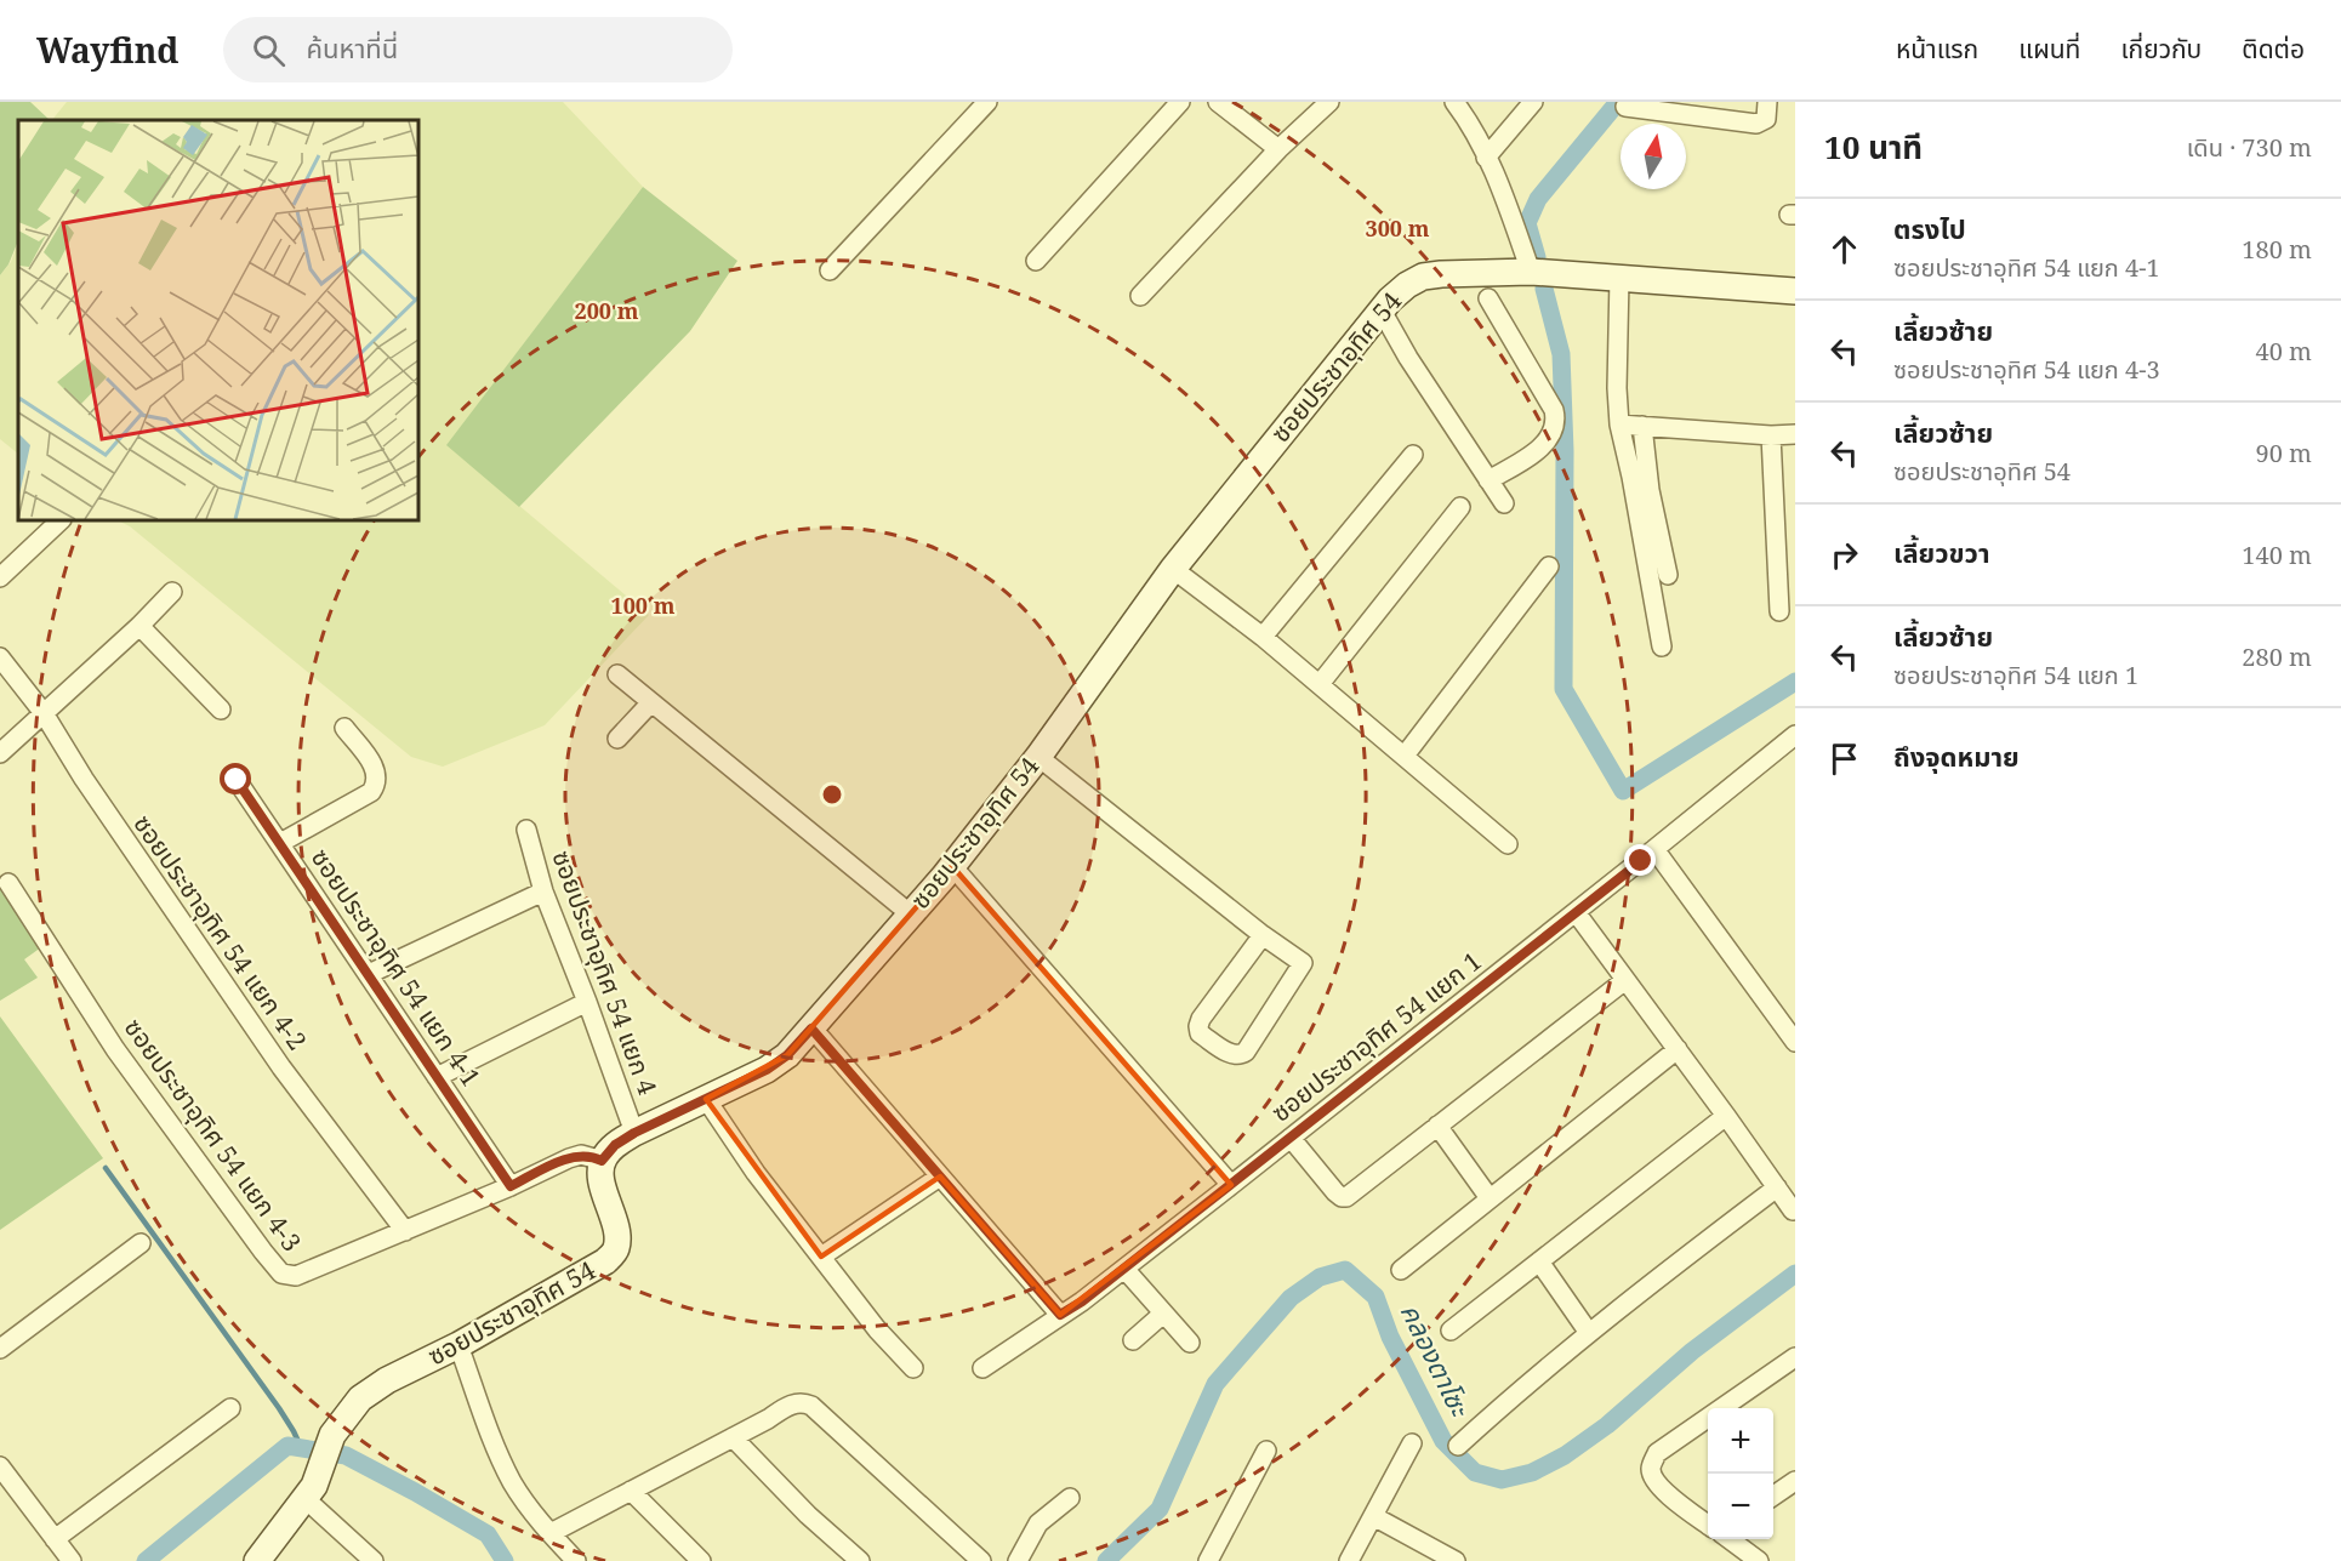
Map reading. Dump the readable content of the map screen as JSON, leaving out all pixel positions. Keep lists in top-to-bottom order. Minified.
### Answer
{"streets":{"street":["ซอยประชาอุทิศ 54","ซอยประชาอุทิศ 54 แยก 4-2","ซอยประชาอุทิศ 54 แยก 4-1","ซอยประชาอุทิศ 54 แยก 4","ซอยประชาอุทิศ 54 แยก 1","ซอยประชาอุทิศ 54 แยก 4-3"]},"crossings":[["ซอยประชาอุทิศ 54","ซอยประชาอุทิศ 54 แยก 4"],["ซอยประชาอุทิศ 54","ซอยประชาอุทิศ 54 แยก 4-3"],["ซอยประชาอุทิศ 54 แยก 4-2","ซอยประชาอุทิศ 54 แยก 4-3"],["ซอยประชาอุทิศ 54 แยก 4-1","ซอยประชาอุทิศ 54 แยก 4-3"]],"water":["คลองตาโซะ"],"north":"top","page":{"header":"Wayfind","search":"ค้นหาที่นี่","nav":["หน้าแรก","แผนที่","เกี่ยวกับ","ติดต่อ"],"heading":["10 นาที","เดิน · 730 m"],"list":[["ตรงไป","ซอยประชาอุทิศ 54 แยก 4-1","180 m"],["เลี้ยวซ้าย","ซอยประชาอุทิศ 54 แยก 4-3","40 m"],["เลี้ยวซ้าย","ซอยประชาอุทิศ 54","90 m"],["เลี้ยวขวา","140 m"],["เลี้ยวซ้าย","ซอยประชาอุทิศ 54 แยก 1","280 m"],"ถึงจุดหมาย"],"map_buttons":["+","−"]},"rings":["300 m","200 m","100 m"]}
